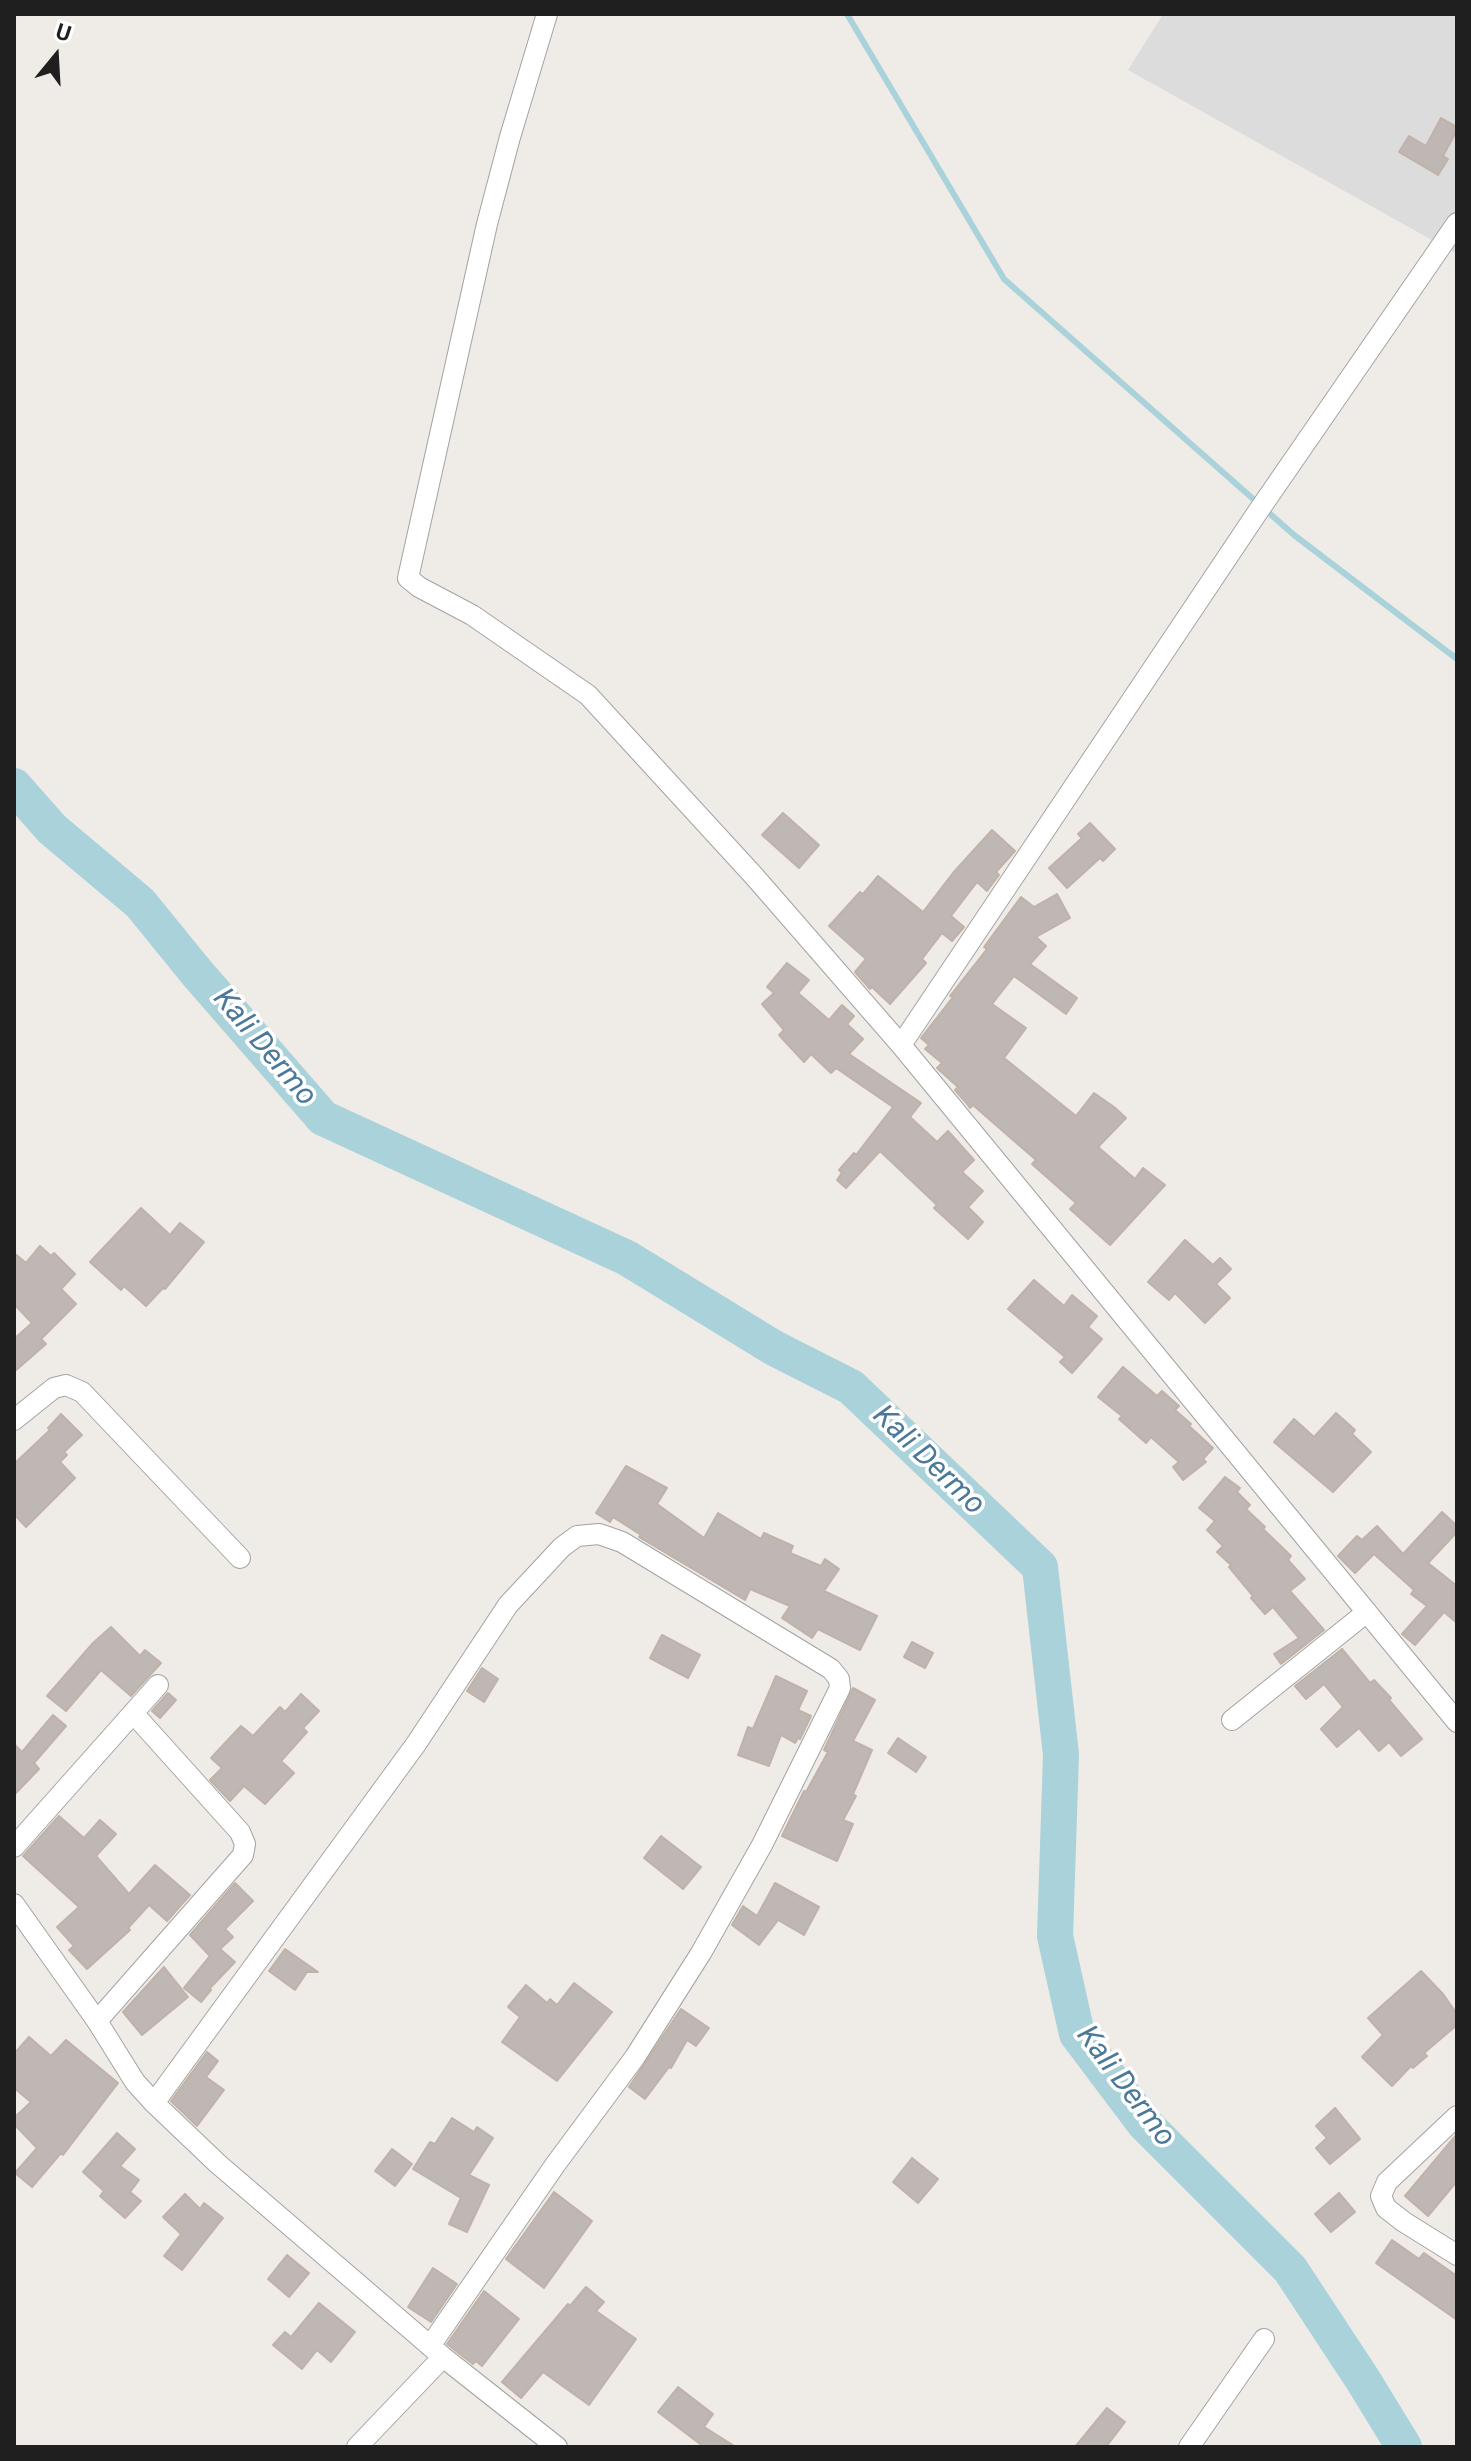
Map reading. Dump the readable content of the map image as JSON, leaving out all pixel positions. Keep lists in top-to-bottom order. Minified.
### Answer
{"water":["Kali Dermo"],"north":"top"}
